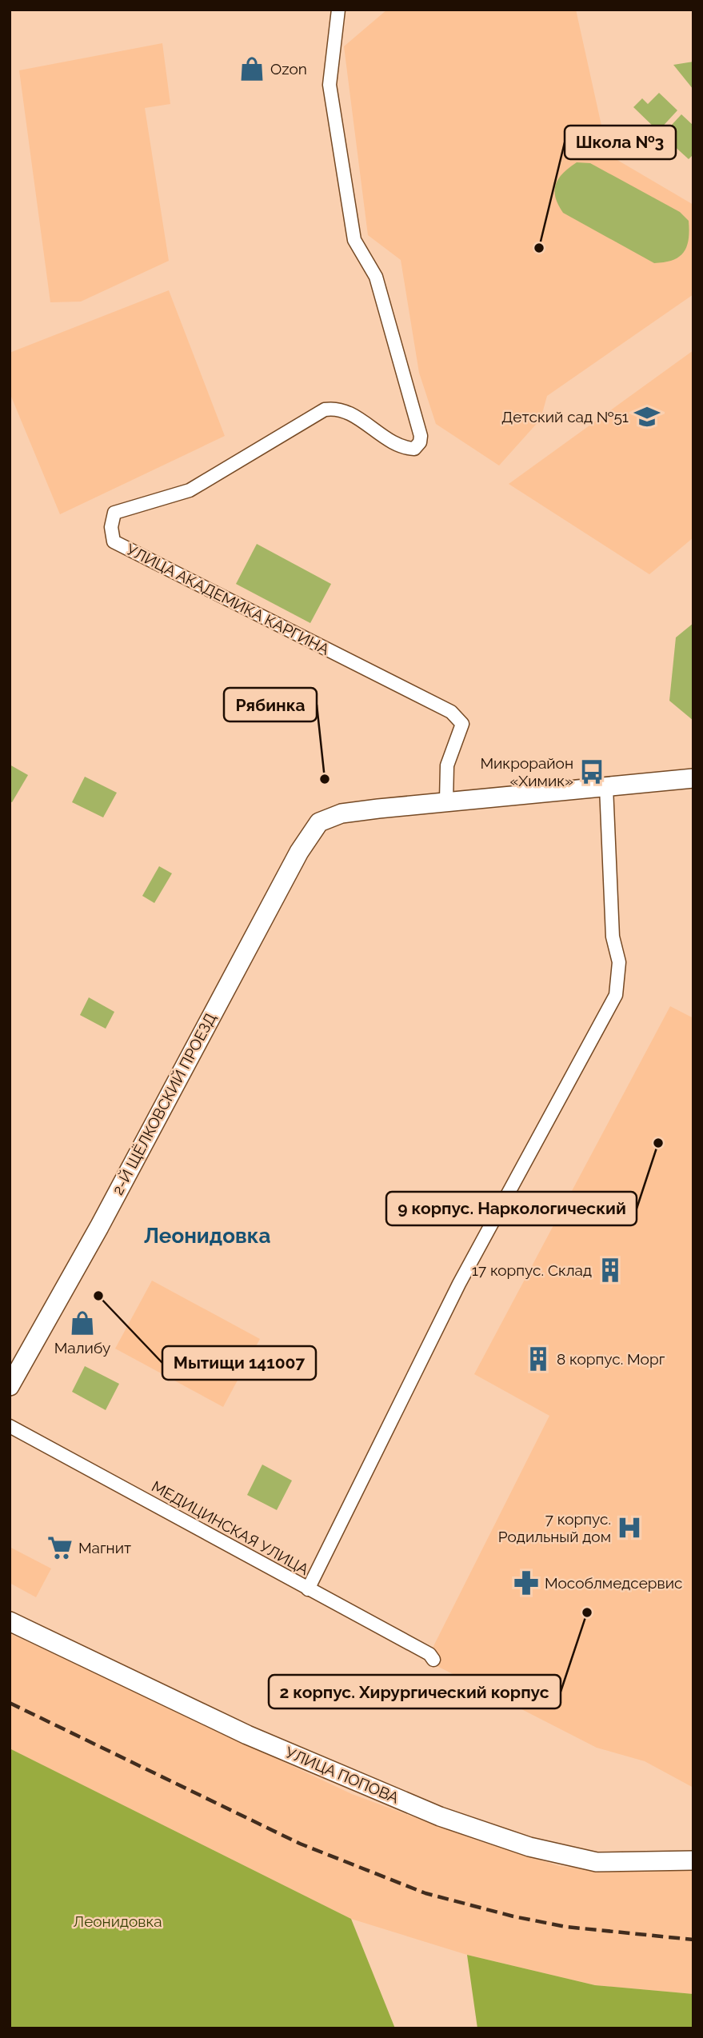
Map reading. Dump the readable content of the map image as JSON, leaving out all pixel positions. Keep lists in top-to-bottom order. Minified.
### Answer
{"streets":{"street":["УЛИЦА АКАДЕМИКА КАРГИНА","2-Й ЩЁЛКОВСКИЙ ПРОЕЗД","МЕДИЦИНСКАЯ УЛИЦА","УЛИЦА ПОПОВА"]},"crossings":[["УЛИЦА АКАДЕМИКА КАРГИНА","2-Й ЩЁЛКОВСКИЙ ПРОЕЗД"]],"districts":["Леонидовка"],"parks":["Леонидовка"],"places":{"shop":["Ozon","Малибу"],"other":["Школа №3","Рябинка","9 корпус. Наркологический","Мытищи 141007","2 корпус. Хирургический корпус"],"school or university":["Детский сад №51"],"bus stop":["Микрорайон «Химик»"],"building":["17 корпус. Склад","8 корпус. Морг"],"hospital":["7 корпус. Родильный дом"],"supermarket":["Магнит"],"pharmacy":["Мособлмедсервис"]}}
